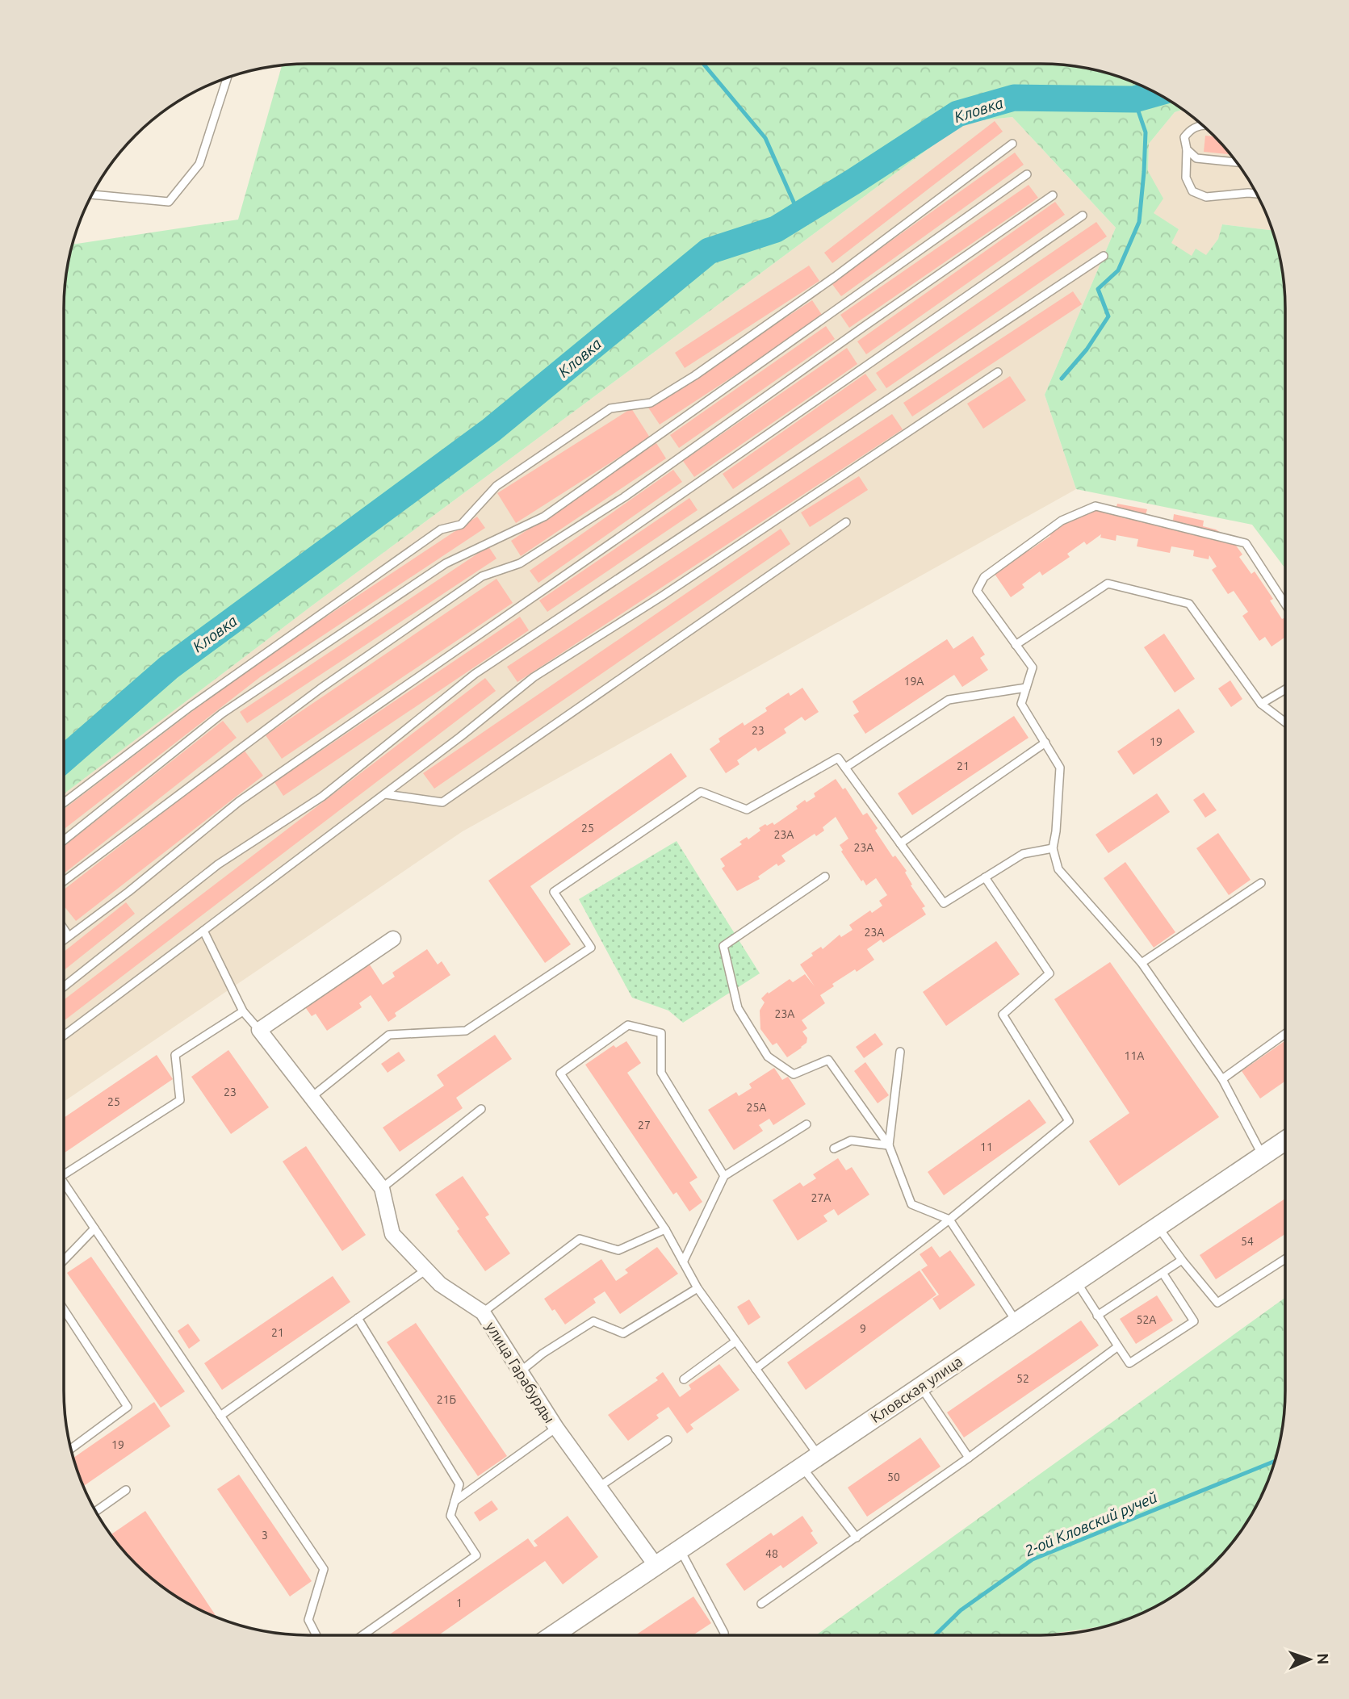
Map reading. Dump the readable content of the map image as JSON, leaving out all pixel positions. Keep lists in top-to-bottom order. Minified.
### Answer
{"streets":{"street":["улица Гарабурды","Кловская улица"]},"crossings":[["улица Гарабурды","Кловская улица"]],"water":["Кловка","2-ой Кловский ручей"],"house_numbers":["19А","23","19","21","25","23А","23А","23А","23А","11А","23","25","25А","27","11","27А","54","52А","9","21","52","21Б","19","50","3","48","1"],"north":"right"}
